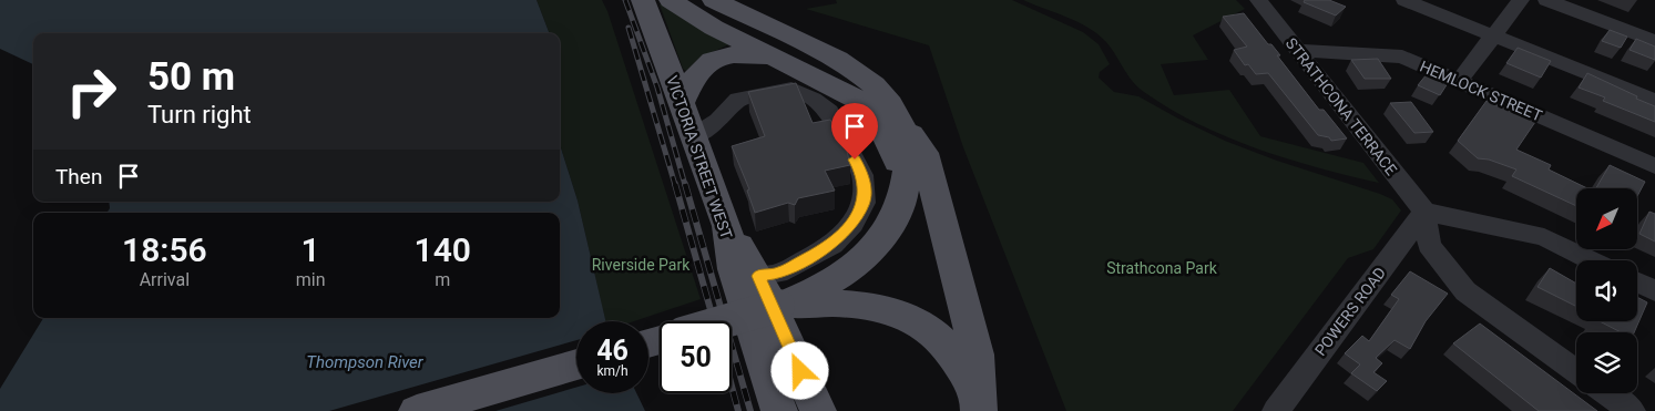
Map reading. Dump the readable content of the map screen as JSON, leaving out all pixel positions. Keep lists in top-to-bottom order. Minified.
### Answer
{"streets":{"main road":["VICTORIA STREET WEST"],"street":["HEMLOCK STREET","STRATHCONA TERRACE","POWERS ROAD"]},"crossings":[["HEMLOCK STREET","STRATHCONA TERRACE"],["STRATHCONA TERRACE","POWERS ROAD"]],"water":["Thompson River"],"parks":["Riverside Park","Strathcona Park"],"north":"bottom left","page":{"turn":["50 m","Turn right"],"then":"Then","eta":["18:56","Arrival","1","min","140","m"],"speed":"46 km/h","limit":"50"}}
